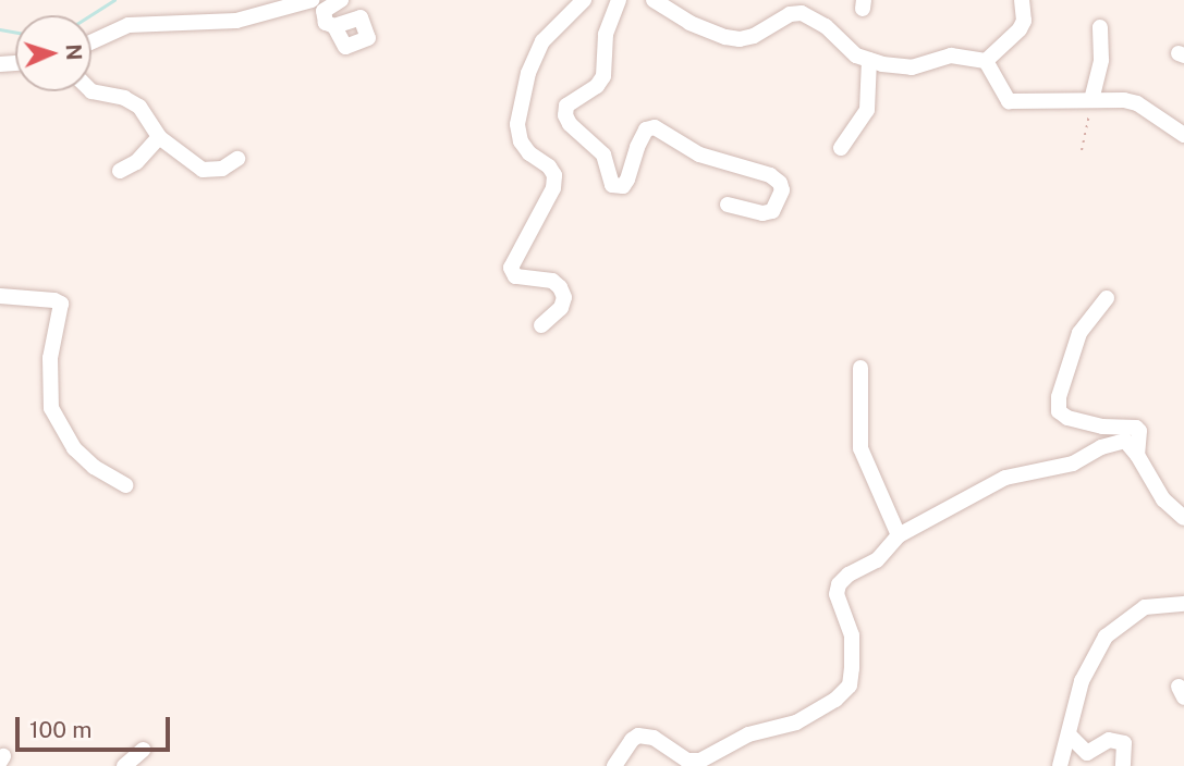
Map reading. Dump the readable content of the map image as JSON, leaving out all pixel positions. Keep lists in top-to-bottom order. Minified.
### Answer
{"scale_bar":"100 m","north":"right"}
